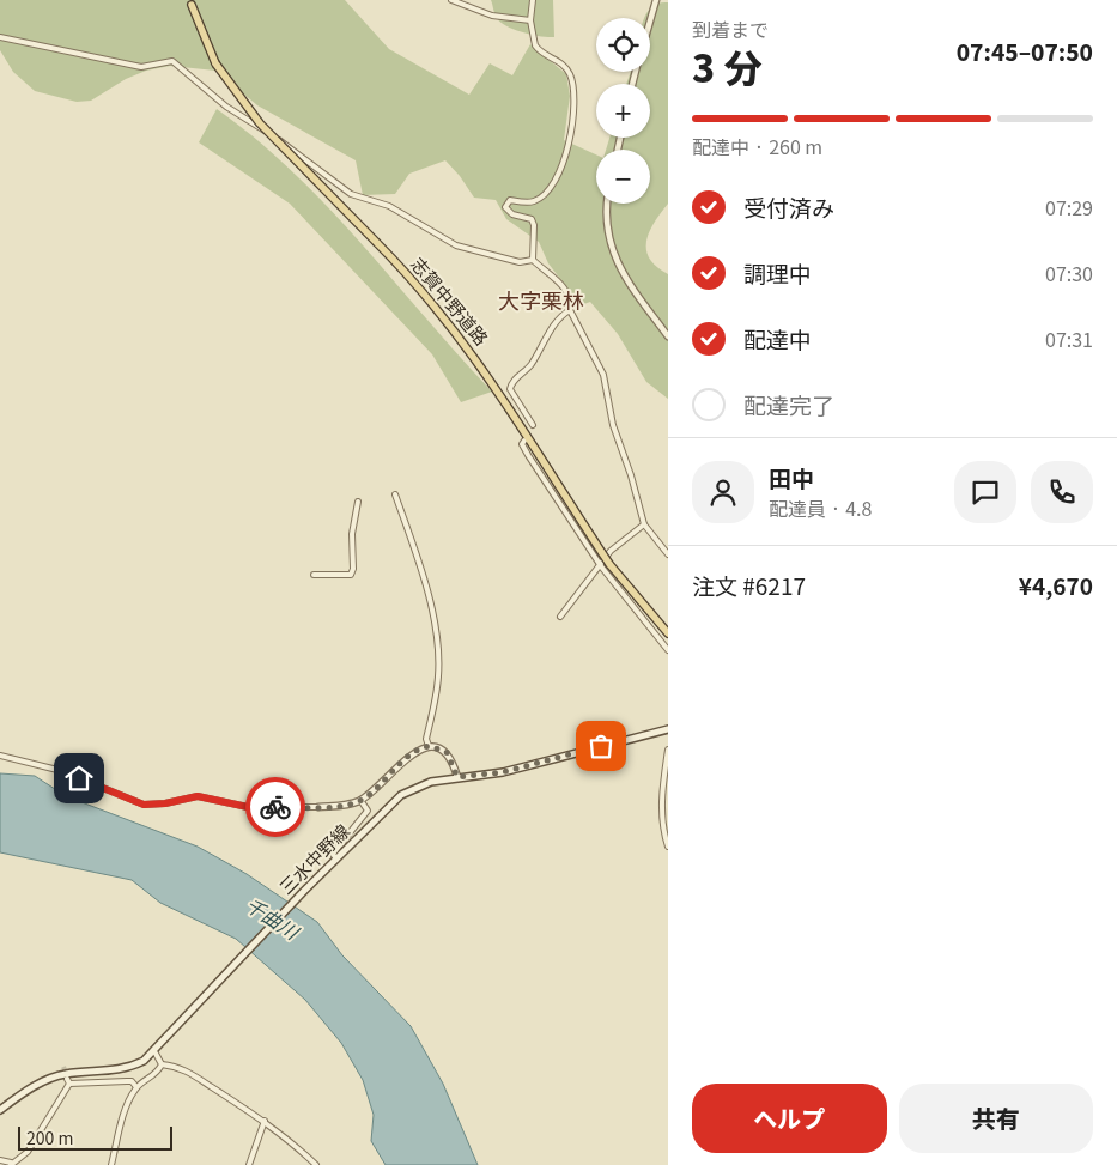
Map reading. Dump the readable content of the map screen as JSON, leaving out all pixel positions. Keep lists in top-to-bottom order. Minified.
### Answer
{"streets":{"main road":["志賀中野道路","三水中野線"]},"districts":["大字栗林"],"water":["千曲川"],"scale_bar":"200 m","page":{"heading":["3 分","到着まで","07:45–07:50"],"panel":["田中","配達員 · 4.8","注文 #6217","¥4,670"],"map_buttons":["+","−"],"bar":"配達中 · 260 m","list":[["受付済み","07:29"],["調理中","07:30"],["配達中","07:31"],"配達完了"],"buttons":["ヘルプ","共有"],"scale":"200 m"}}
